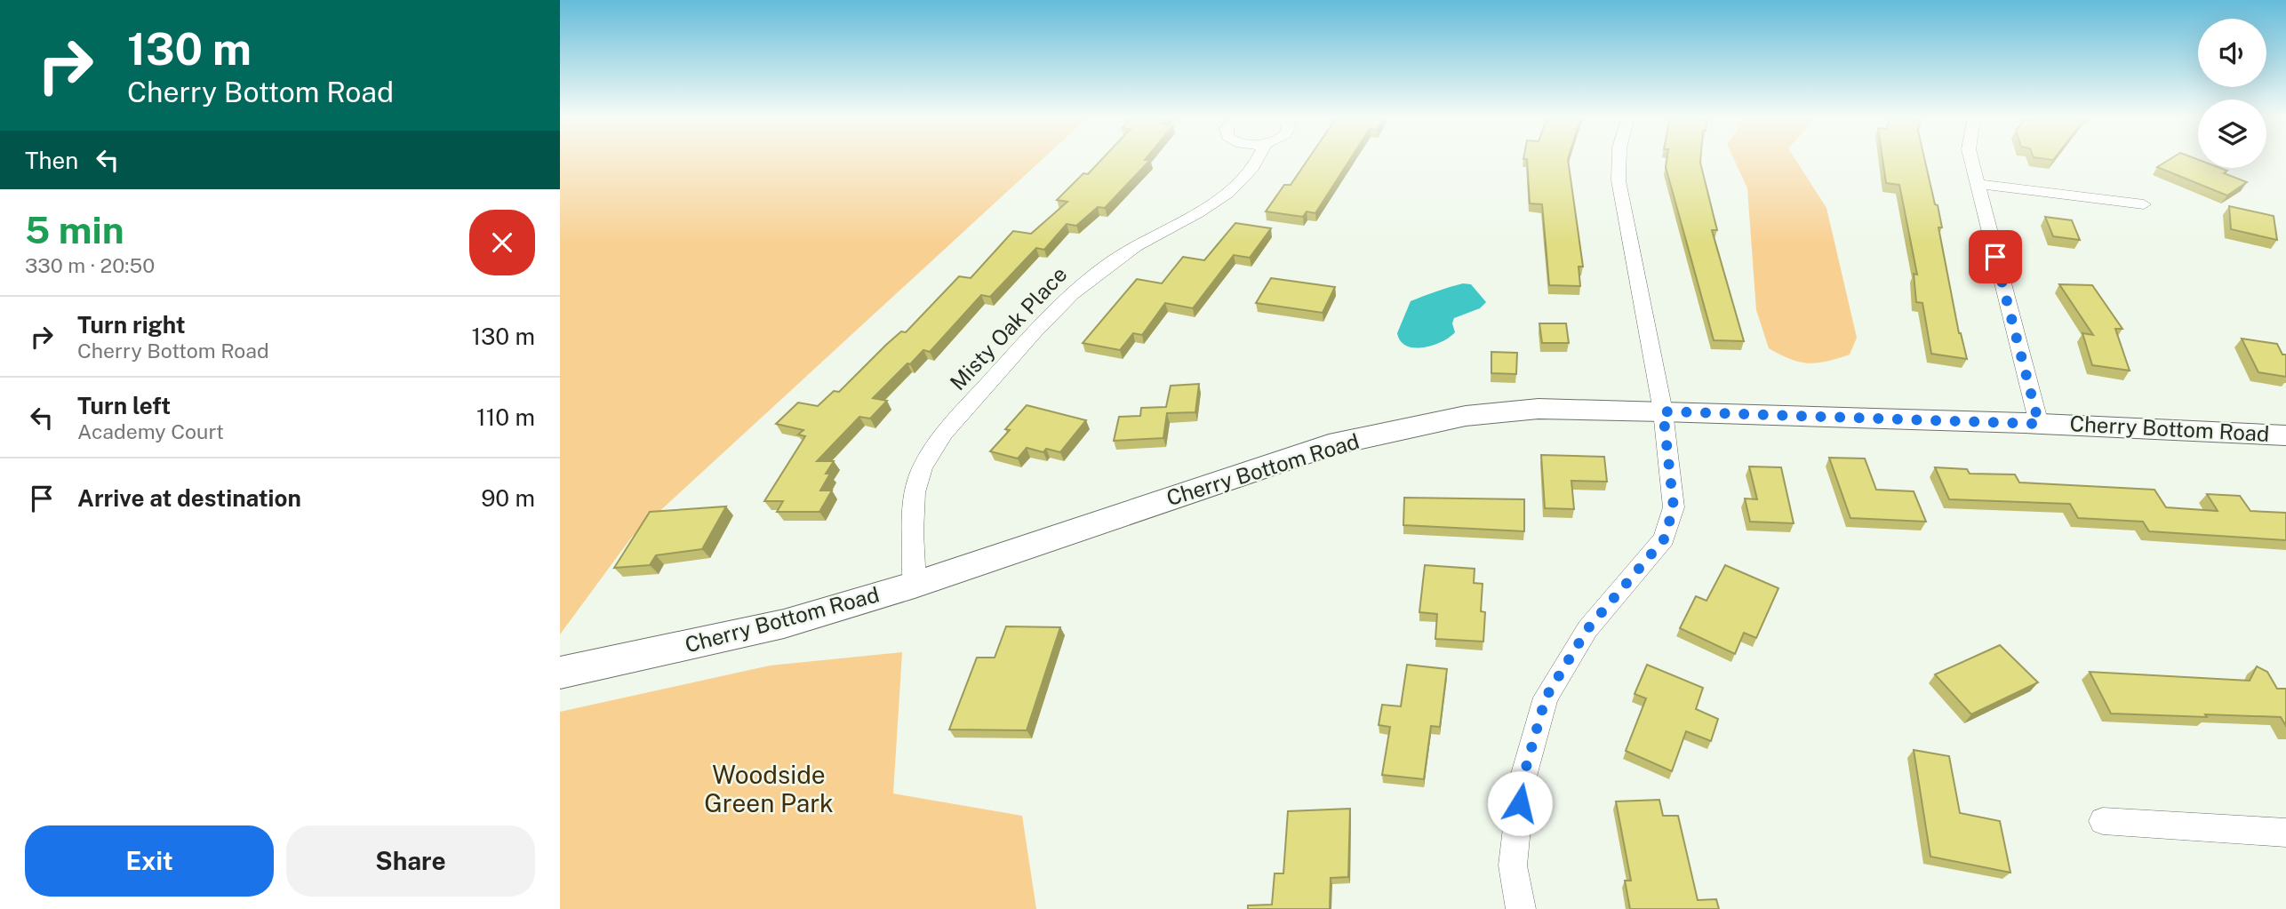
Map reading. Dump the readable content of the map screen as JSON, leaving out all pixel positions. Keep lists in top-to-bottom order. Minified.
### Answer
{"streets":{"main road":["Cherry Bottom Road"],"street":["Misty Oak Place"]},"crossings":[["Misty Oak Place","Cherry Bottom Road"]],"parks":["Woodside Green Park"],"page":{"turn":["130 m","Cherry Bottom Road"],"then":"Then","heading":["5 min","330 m · 20:50"],"list":[{"name":"Turn right","note":"Cherry Bottom Road","value":"130 m"},{"name":"Turn left","note":"Academy Court","value":"110 m"},{"name":"Arrive at destination","value":"90 m"}],"buttons":["Exit","Share"]}}
